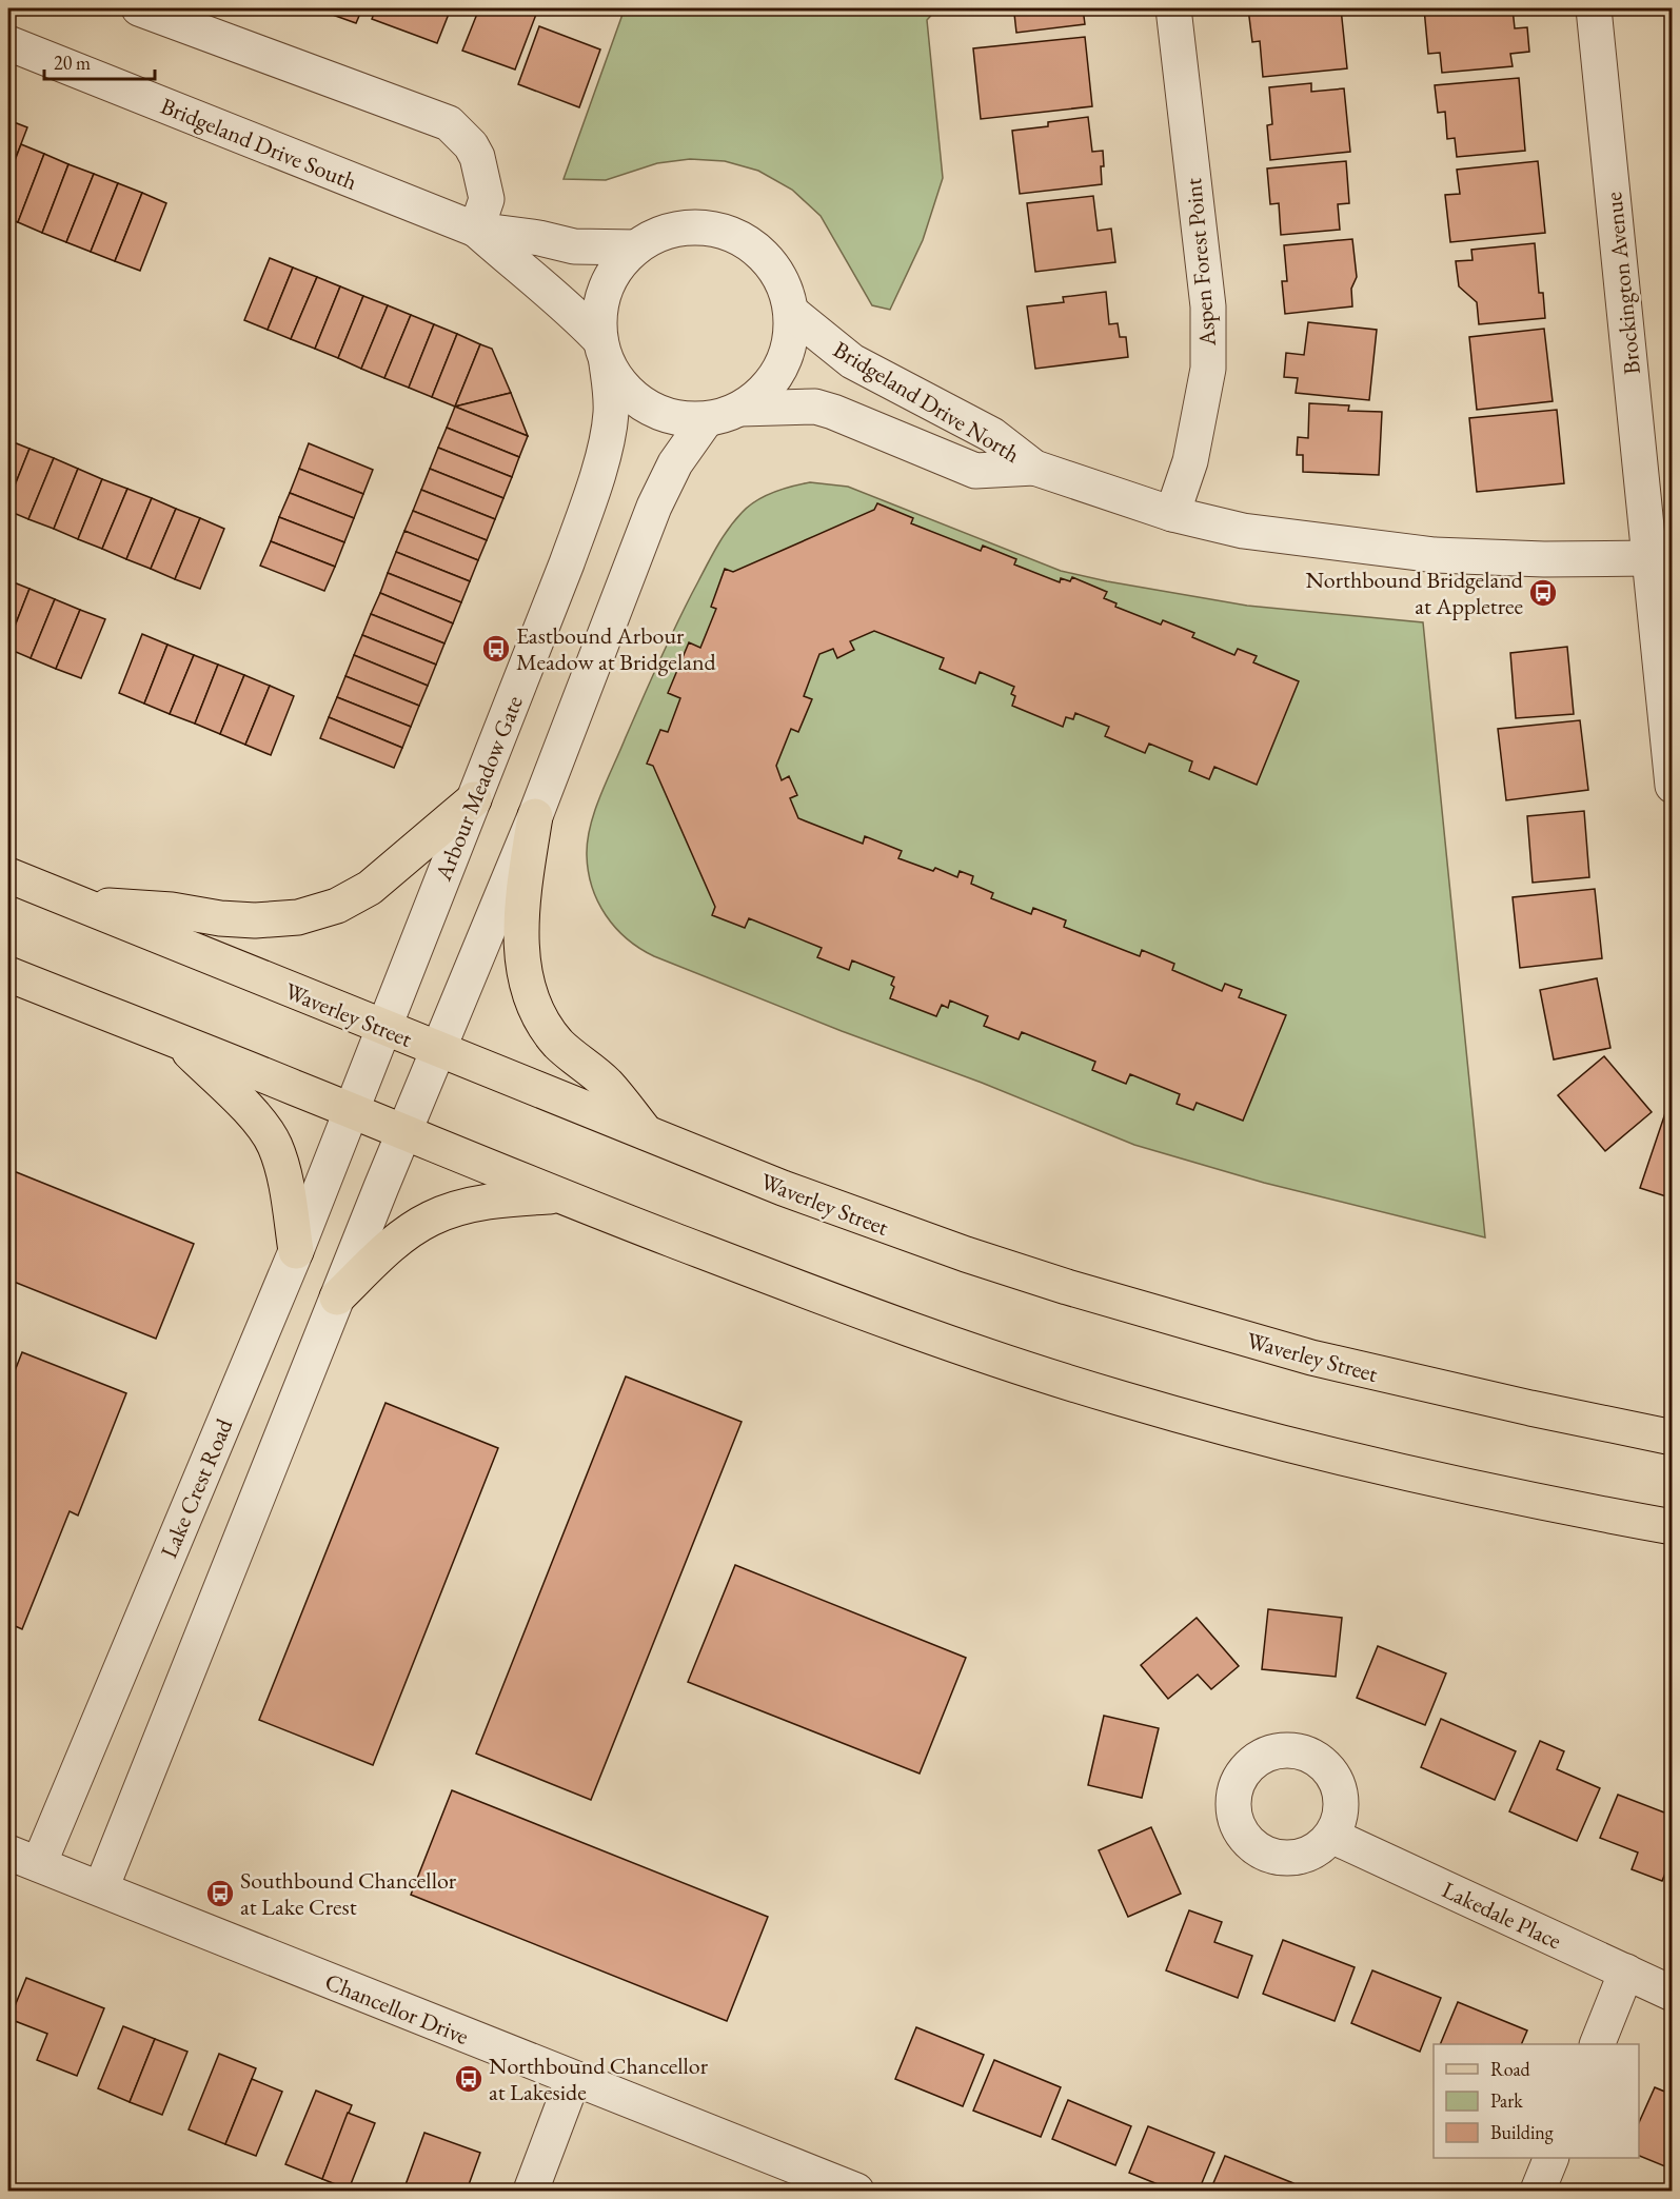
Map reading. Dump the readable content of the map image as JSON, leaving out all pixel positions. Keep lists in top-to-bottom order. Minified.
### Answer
{"streets":{"main road":["Waverley Street"],"street":["Bridgeland Drive South","Aspen Forest Point","Brockington Avenue","Bridgeland Drive North","Arbour Meadow Gate","Lake Crest Road","Lakedale Place","Chancellor Drive"]},"crossings":[["Bridgeland Drive South","Bridgeland Drive North"],["Bridgeland Drive South","Arbour Meadow Gate"],["Aspen Forest Point","Bridgeland Drive North"],["Brockington Avenue","Bridgeland Drive North"],["Bridgeland Drive North","Arbour Meadow Gate"],["Arbour Meadow Gate","Waverley Street"],["Arbour Meadow Gate","Lake Crest Road"],["Lake Crest Road","Chancellor Drive"]],"places":{"bus stop":["Northbound Bridgeland at Appletree","Eastbound Arbour Meadow at Bridgeland","Southbound Chancellor at Lake Crest","Northbound Chancellor at Lakeside"]},"legend":["Road","Park","Building"],"scale_bar":"20 m"}
